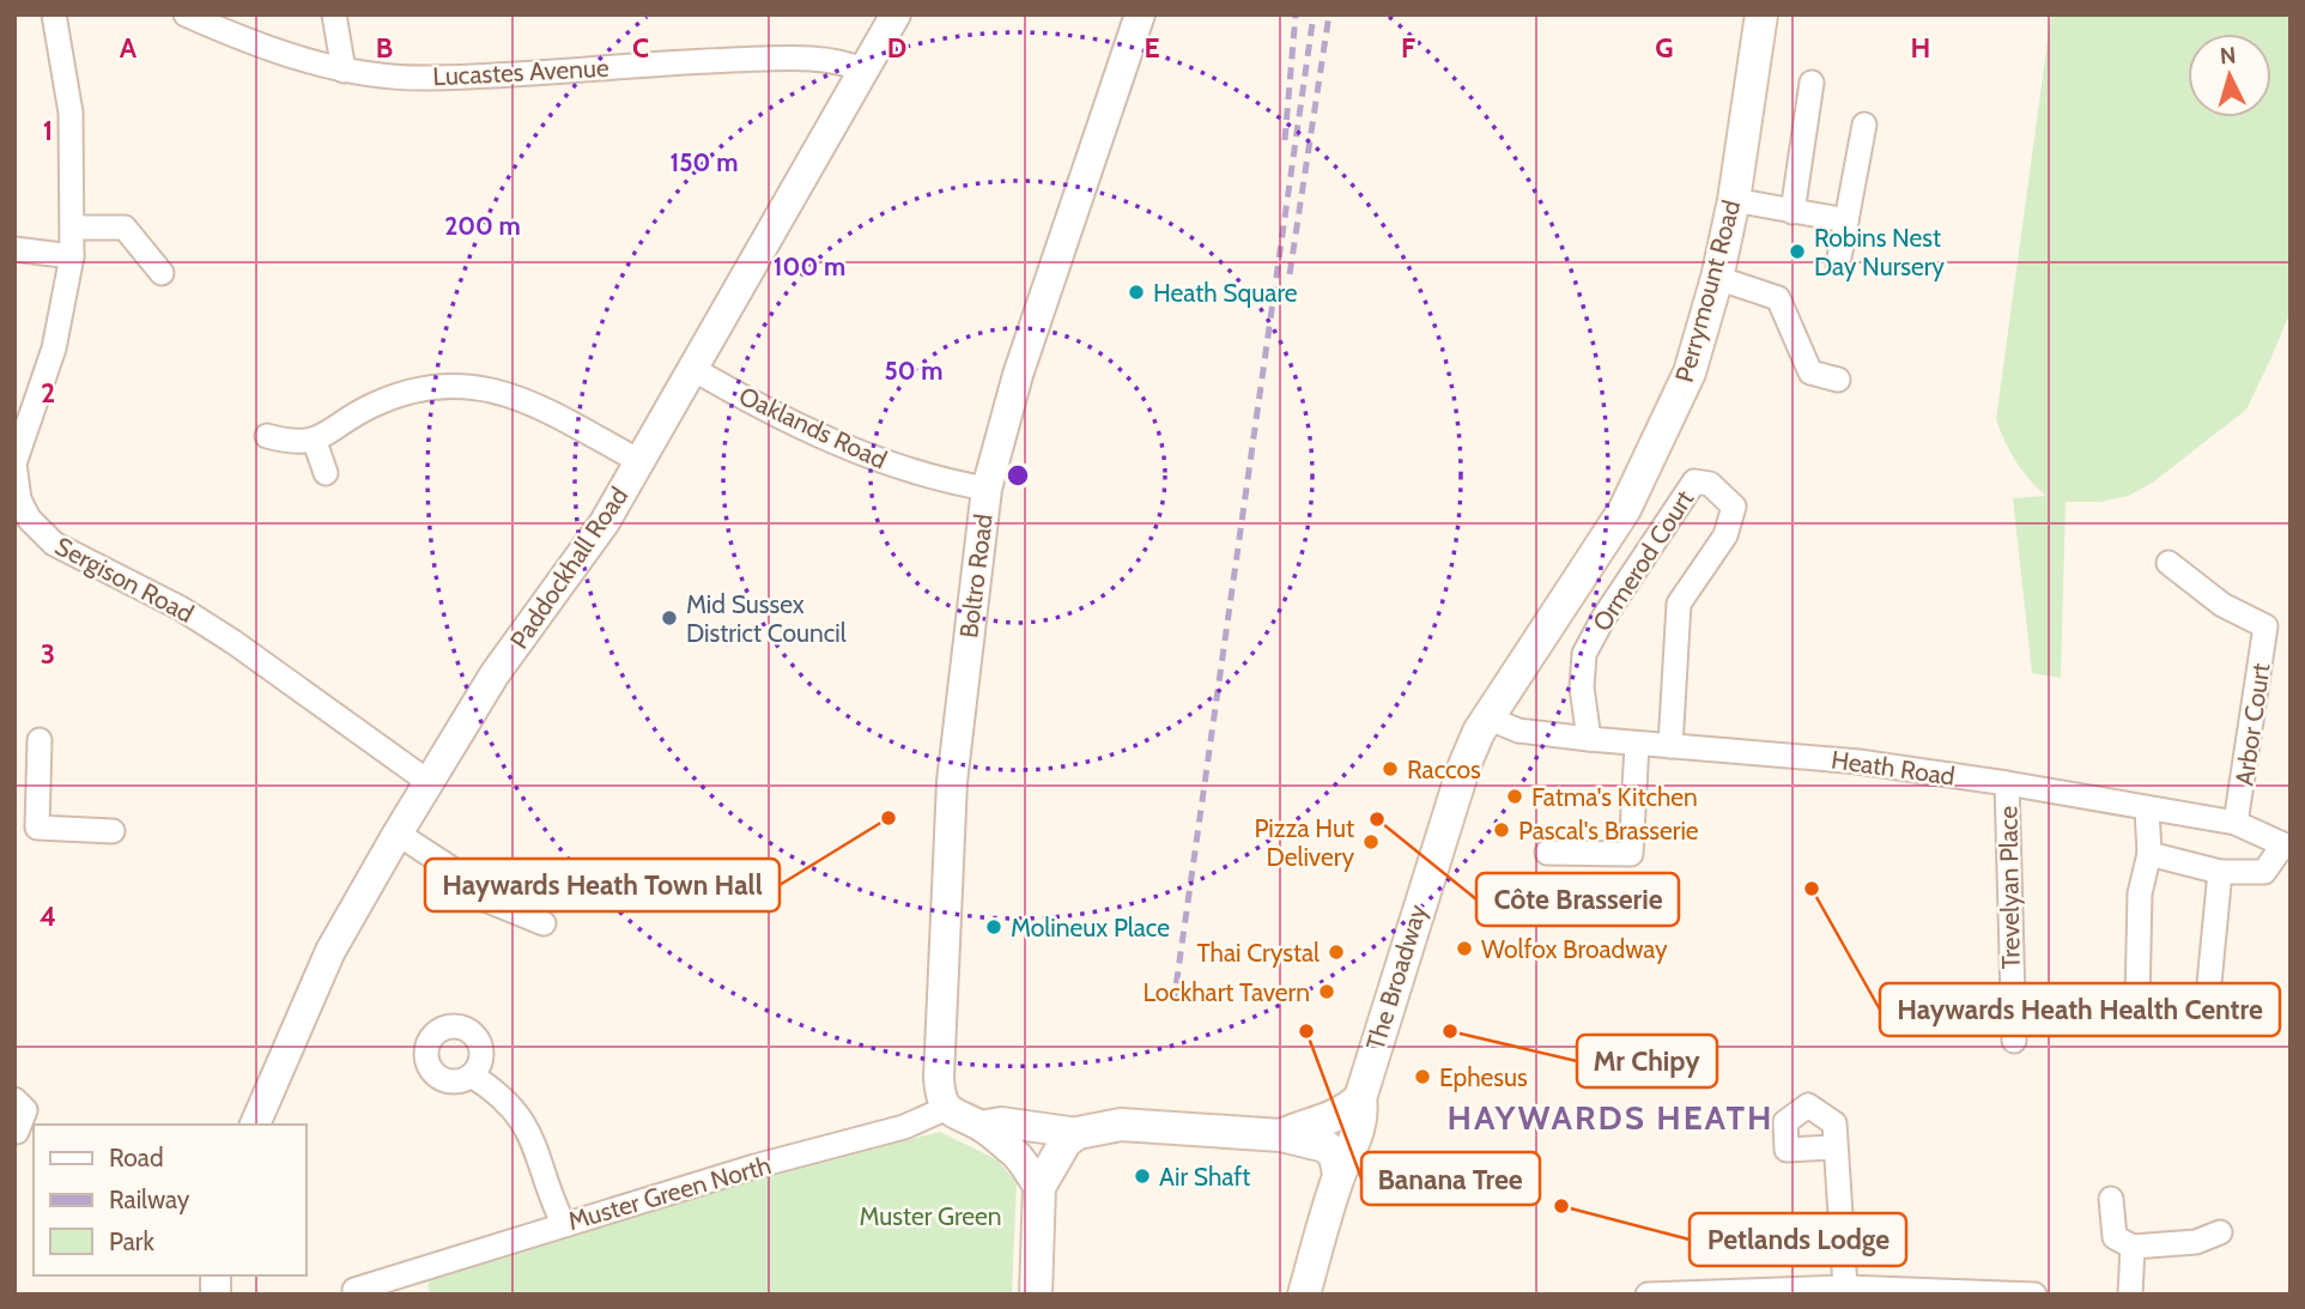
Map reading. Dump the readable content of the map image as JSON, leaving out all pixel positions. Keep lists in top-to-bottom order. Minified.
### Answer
{"streets":{"main road":["Perrymount Road","The Broadway"],"street":["Lucastes Avenue","Oaklands Road","Ormerod Court","Paddockhall Road","Boltro Road","Sergison Road","Arbor Court","Heath Road","Trevelyan Place","Muster Green North"]},"crossings":[["Lucastes Avenue","Paddockhall Road"],["Perrymount Road","Heath Road"],["Perrymount Road","The Broadway"],["Oaklands Road","Paddockhall Road"],["Oaklands Road","Boltro Road"],["Ormerod Court","Heath Road"],["Paddockhall Road","Sergison Road"],["Boltro Road","Muster Green North"],["Arbor Court","Heath Road"],["Heath Road","Trevelyan Place"],["Heath Road","The Broadway"]],"districts":["HAYWARDS HEATH"],"parks":["Muster Green"],"places":["Robins Nest Day Nursery","Heath Square","Mid Sussex District Council","Raccos","Fatma's Kitchen","Haywards Heath Town Hall","Côte Brasserie","Pascal's Brasserie","Pizza Hut Delivery","Haywards Heath Health Centre","Molineux Place","Wolfox Broadway","Thai Crystal","Lockhart Tavern","Banana Tree","Mr Chipy","Ephesus","Air Shaft","Petlands Lodge"],"legend":["Road","Railway","Park"],"north":"top","grid":{"columns":["A","B","C","D","E","F","G","H"],"rows":["1","2","3","4"]},"rings":["150 m","200 m","100 m","50 m"]}
